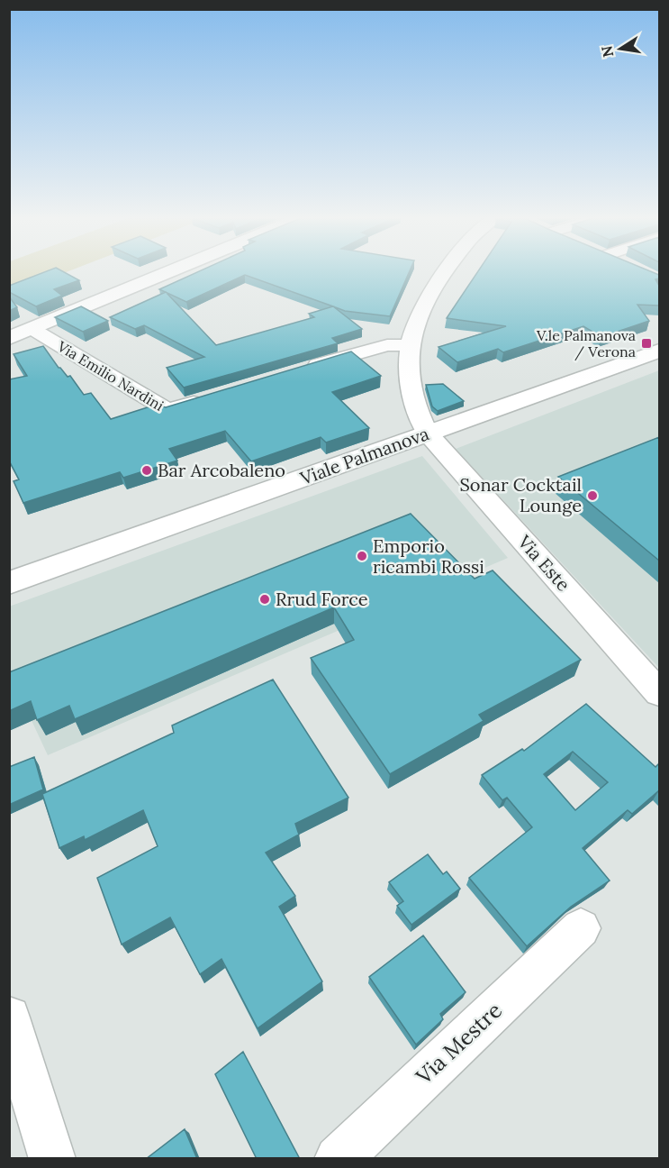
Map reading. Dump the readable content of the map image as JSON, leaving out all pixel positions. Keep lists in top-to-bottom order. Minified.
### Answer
{"streets":{"main road":["Viale Palmanova"],"street":["Via Emilio Nardini","Via Este","Via Mestre"]},"crossings":[["Viale Palmanova","Via Este"]],"places":{"transit":["V.le Palmanova / Verona"],"other":["Bar Arcobaleno","Sonar Cocktail Lounge","Emporio ricambi Rossi","Rrud Force"]},"north":"left"}
